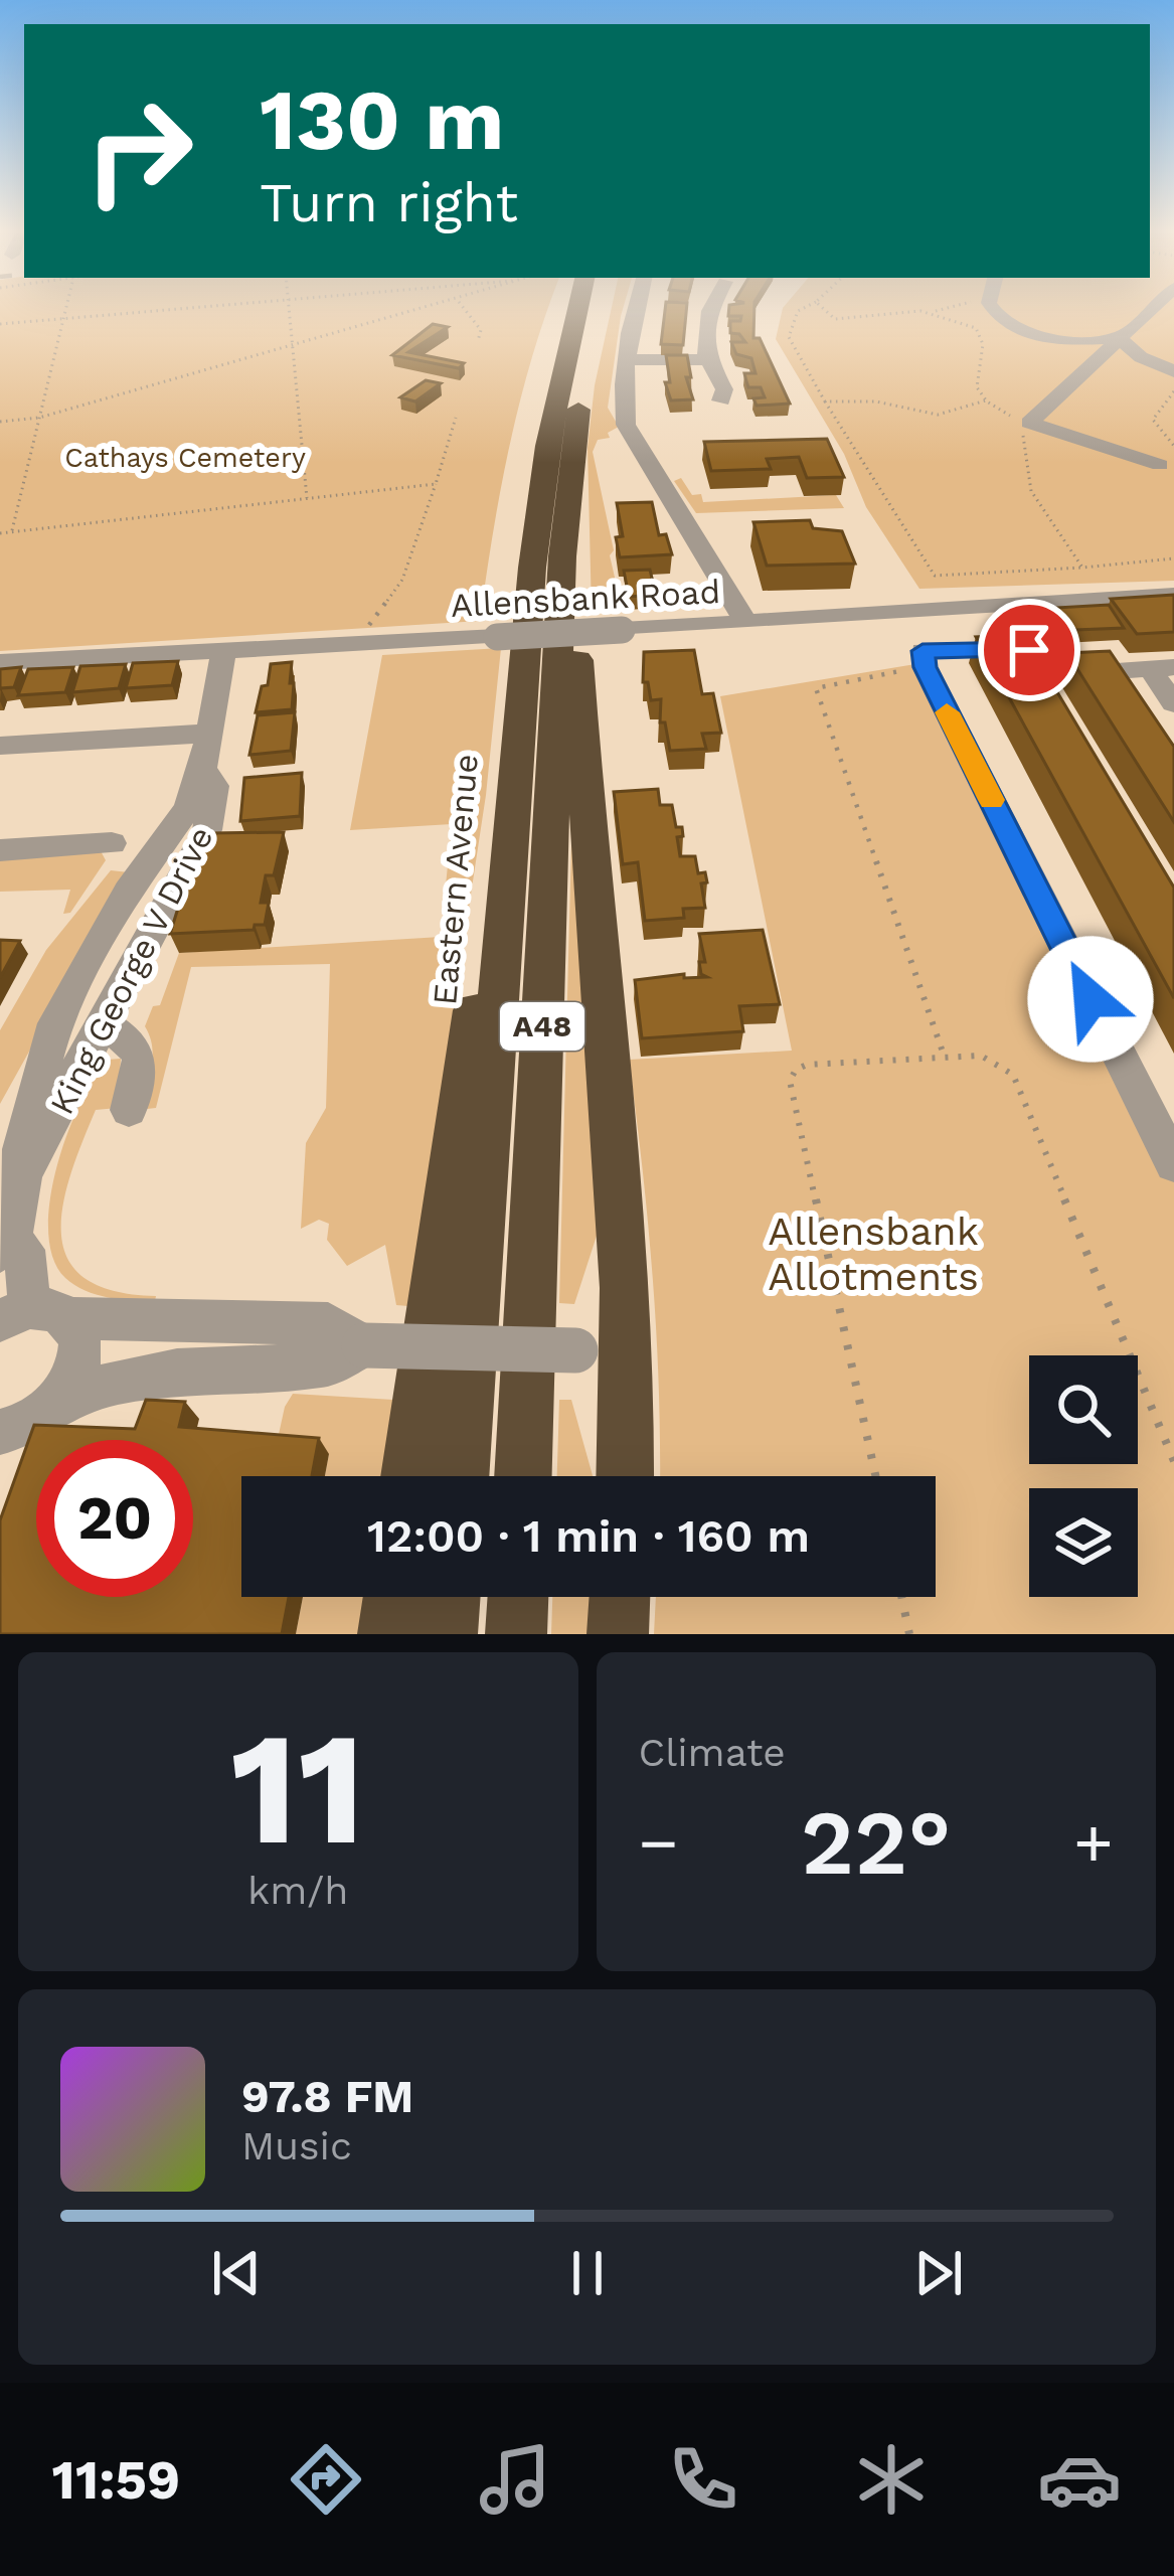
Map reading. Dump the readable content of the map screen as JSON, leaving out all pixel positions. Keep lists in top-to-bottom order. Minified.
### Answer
{"streets":{"highway":["Eastern Avenue","A48"],"street":["Allensbank Road","King George V Drive"]},"crossings":[["Allensbank Road","King George V Drive"]],"parks":["Cathays Cemetery","Allensbank Allotments"],"page":{"turn":["130 m","Turn right"],"limit":"20","trip":"12:00 · 1 min · 160 m","tile":[["11","km/h"],"Climate"],"heat":["−","22°","+"],"song":["97.8 FM","Music"],"tabs":"11:59"}}
